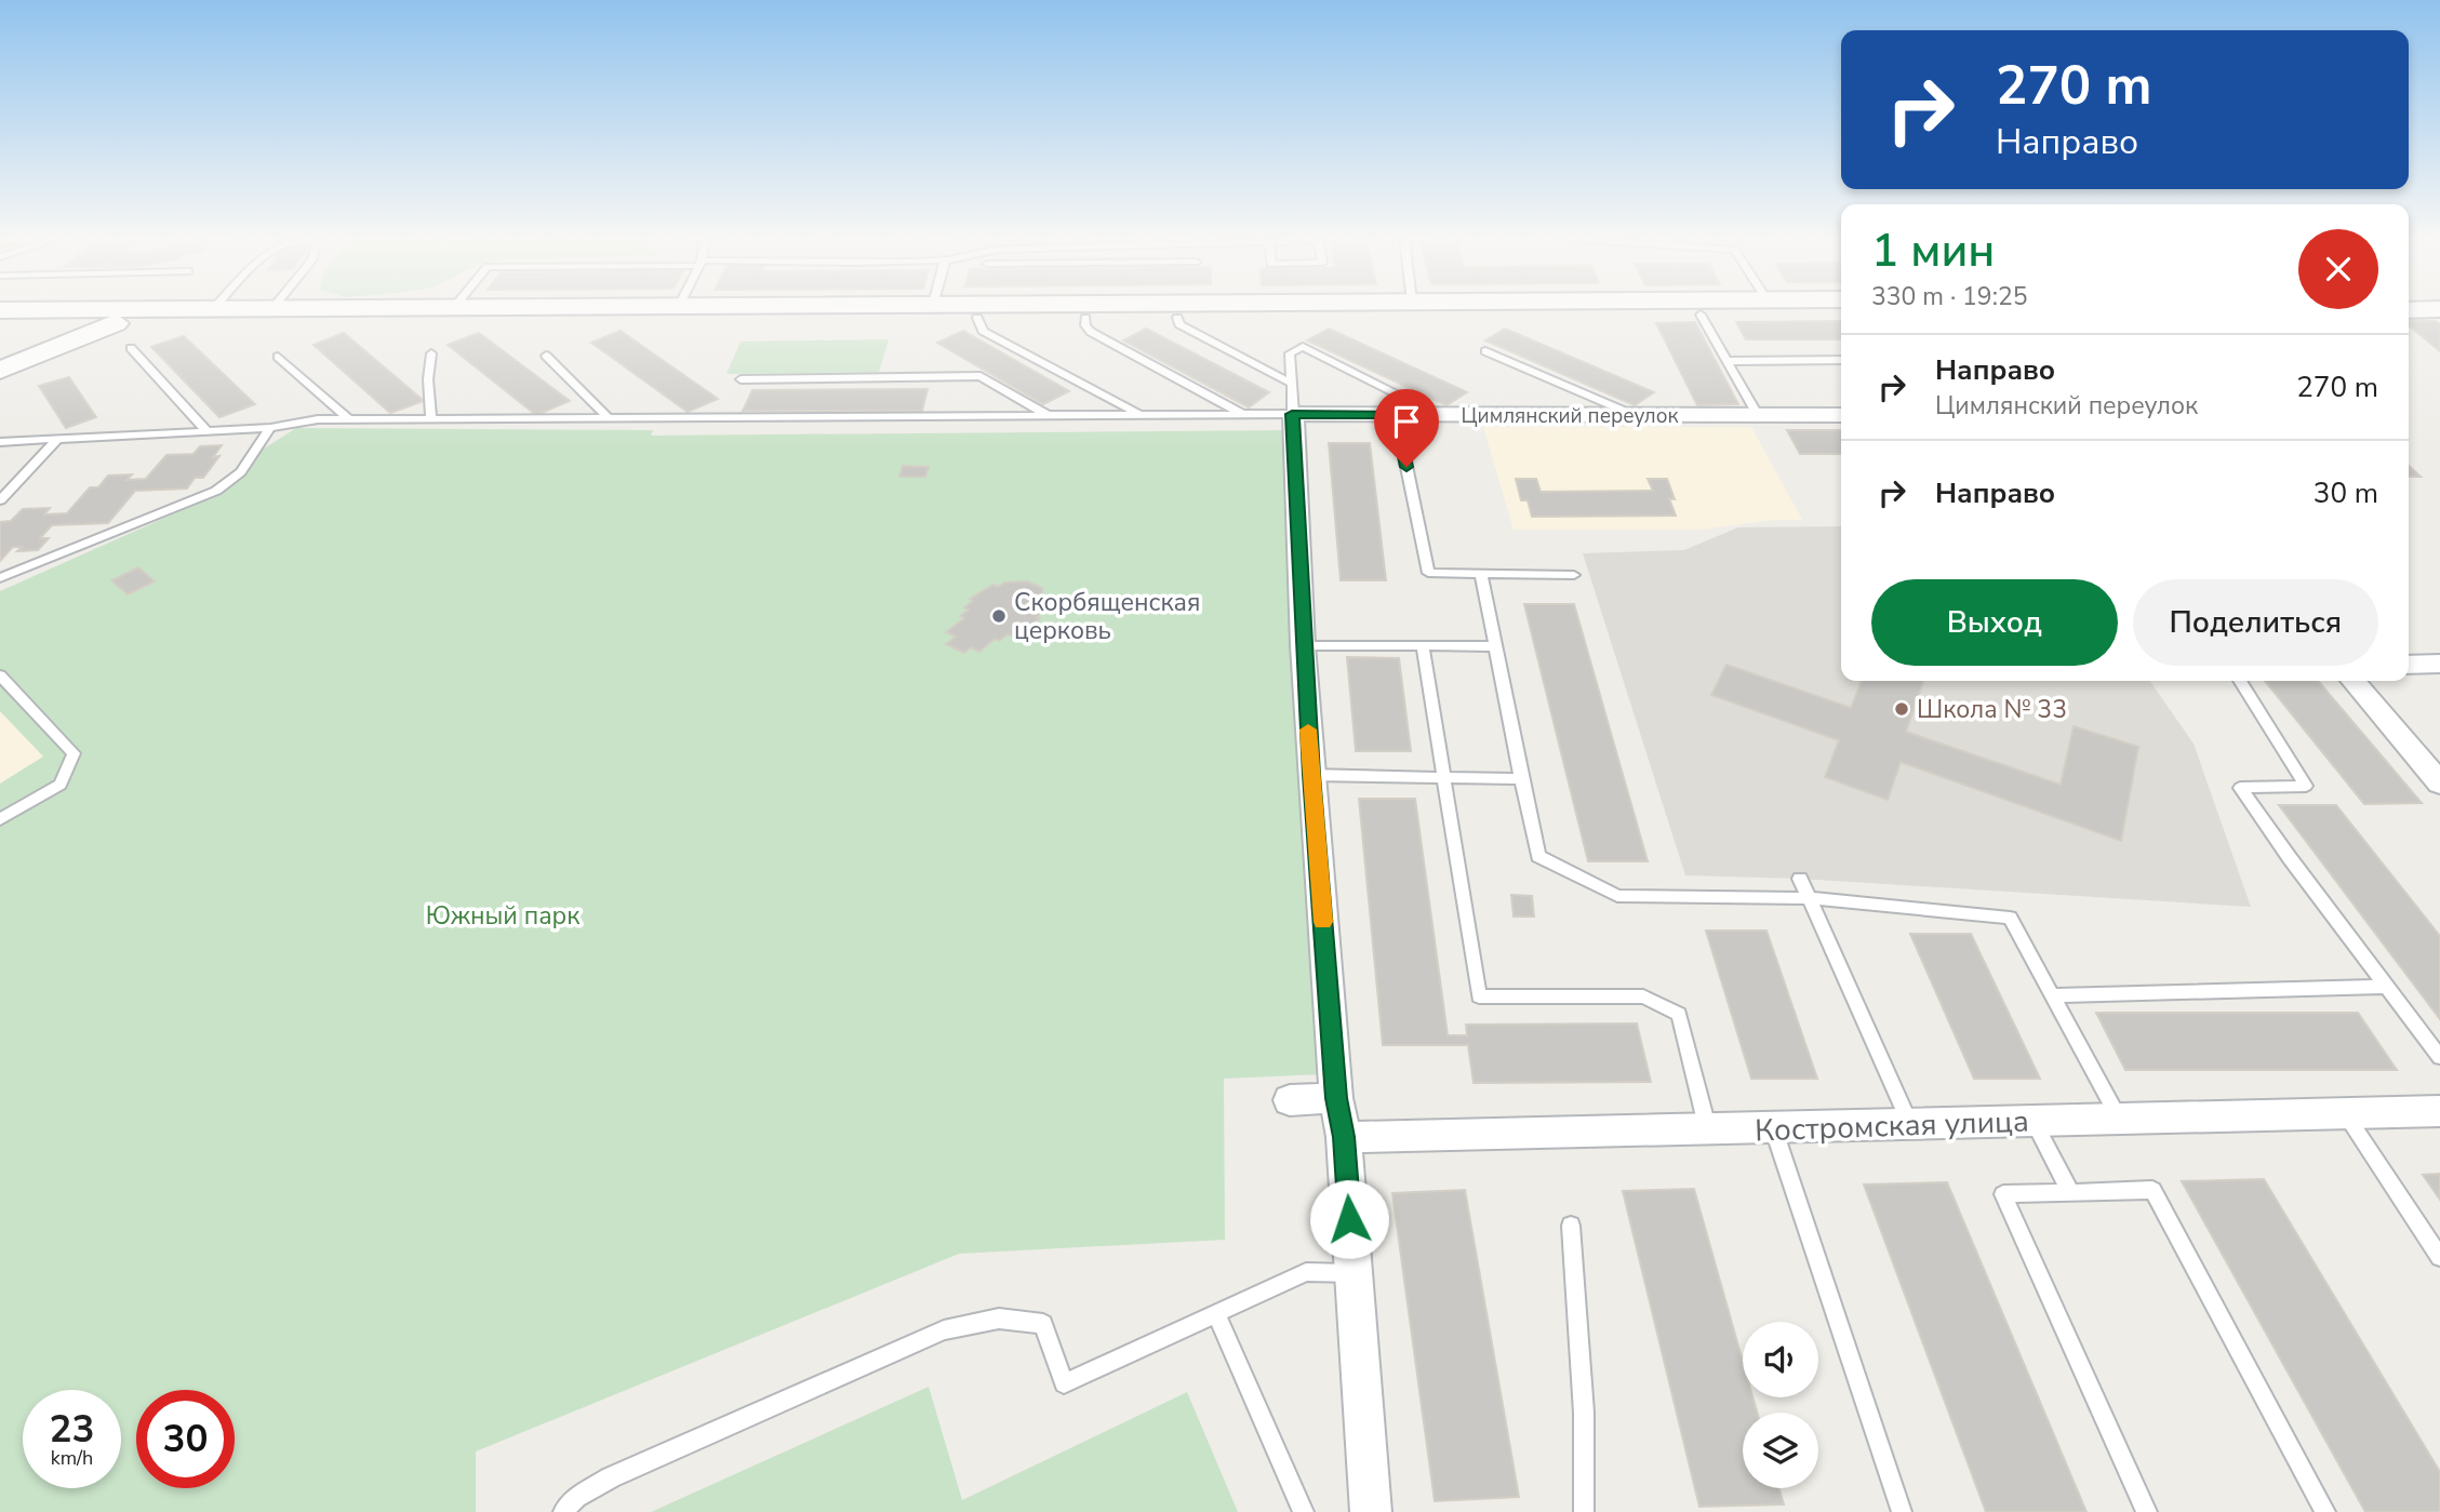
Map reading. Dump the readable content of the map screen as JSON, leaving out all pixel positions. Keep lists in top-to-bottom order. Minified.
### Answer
{"streets":{"street":["Цимлянский переулок","Костромская улица"]},"parks":["Южный парк"],"places":["Скорбященская церковь","Школа № 33"],"page":{"turn":["270 m","Направо"],"heading":["1 мин","330 m · 19:25"],"list":[{"name":"Направо","note":"Цимлянский переулок","value":"270 m"},{"name":"Направо","value":"30 m"}],"buttons":["Выход","Поделиться"],"speed":"23 km/h","limit":"30"}}
